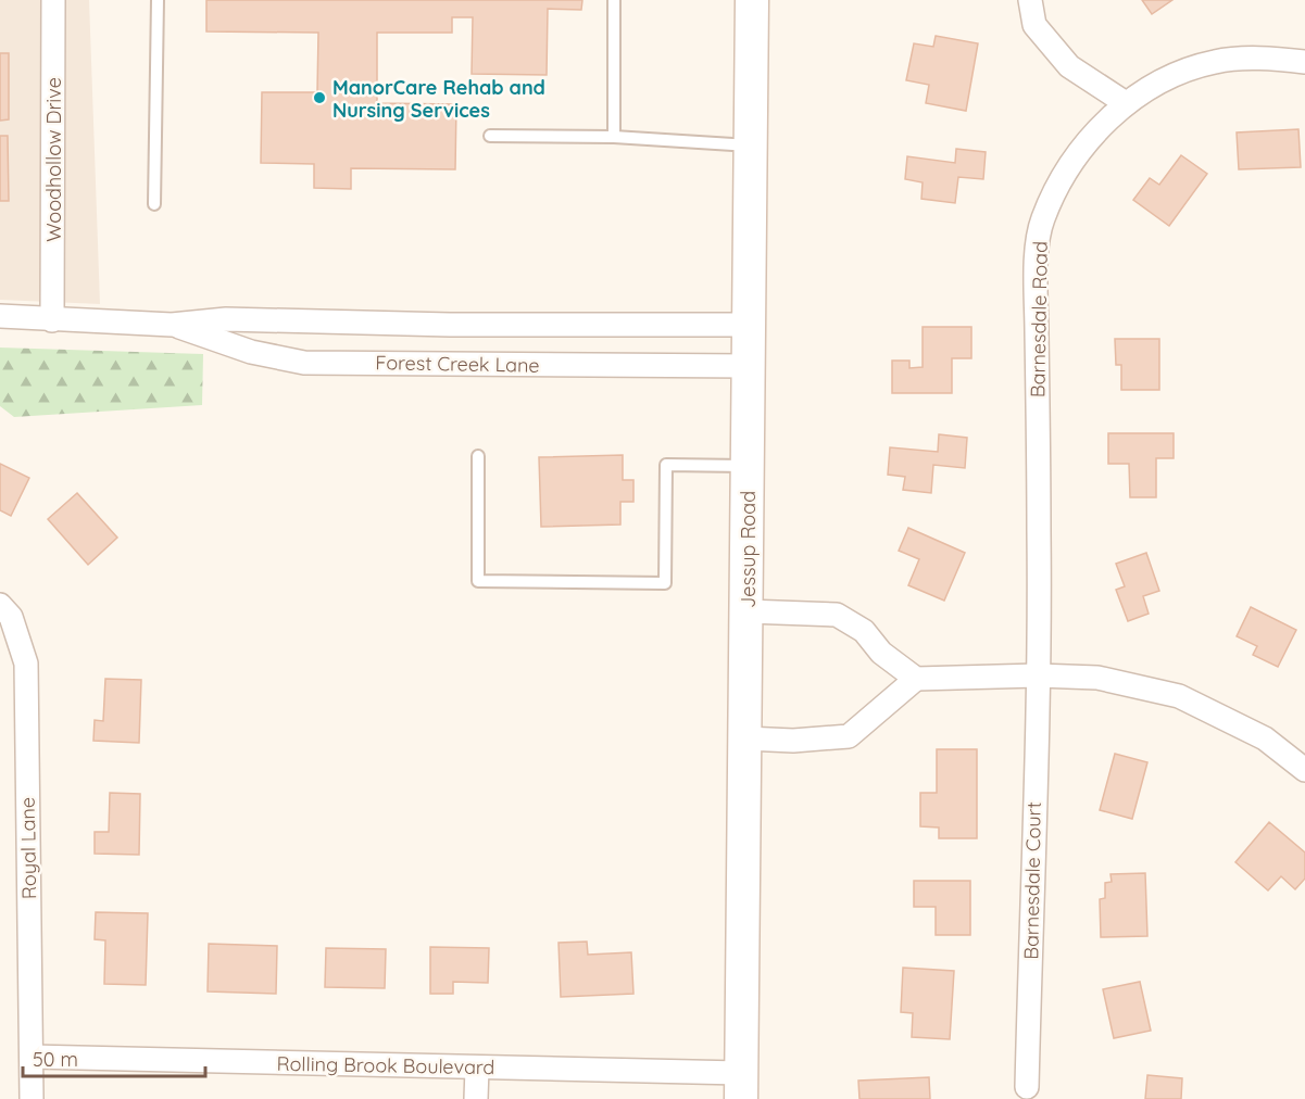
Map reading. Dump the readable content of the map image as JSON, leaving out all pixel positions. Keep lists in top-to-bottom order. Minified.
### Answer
{"streets":{"street":["Woodhollow Drive","Barnesdale Road","Forest Creek Lane","Jessup Road","Royal Lane","Barnesdale Court","Rolling Brook Boulevard"]},"crossings":[["Woodhollow Drive","Forest Creek Lane"],["Barnesdale Road","Barnesdale Court"],["Forest Creek Lane","Jessup Road"],["Jessup Road","Rolling Brook Boulevard"],["Royal Lane","Rolling Brook Boulevard"]],"places":["ManorCare Rehab and Nursing Services"],"scale_bar":"50 m"}
